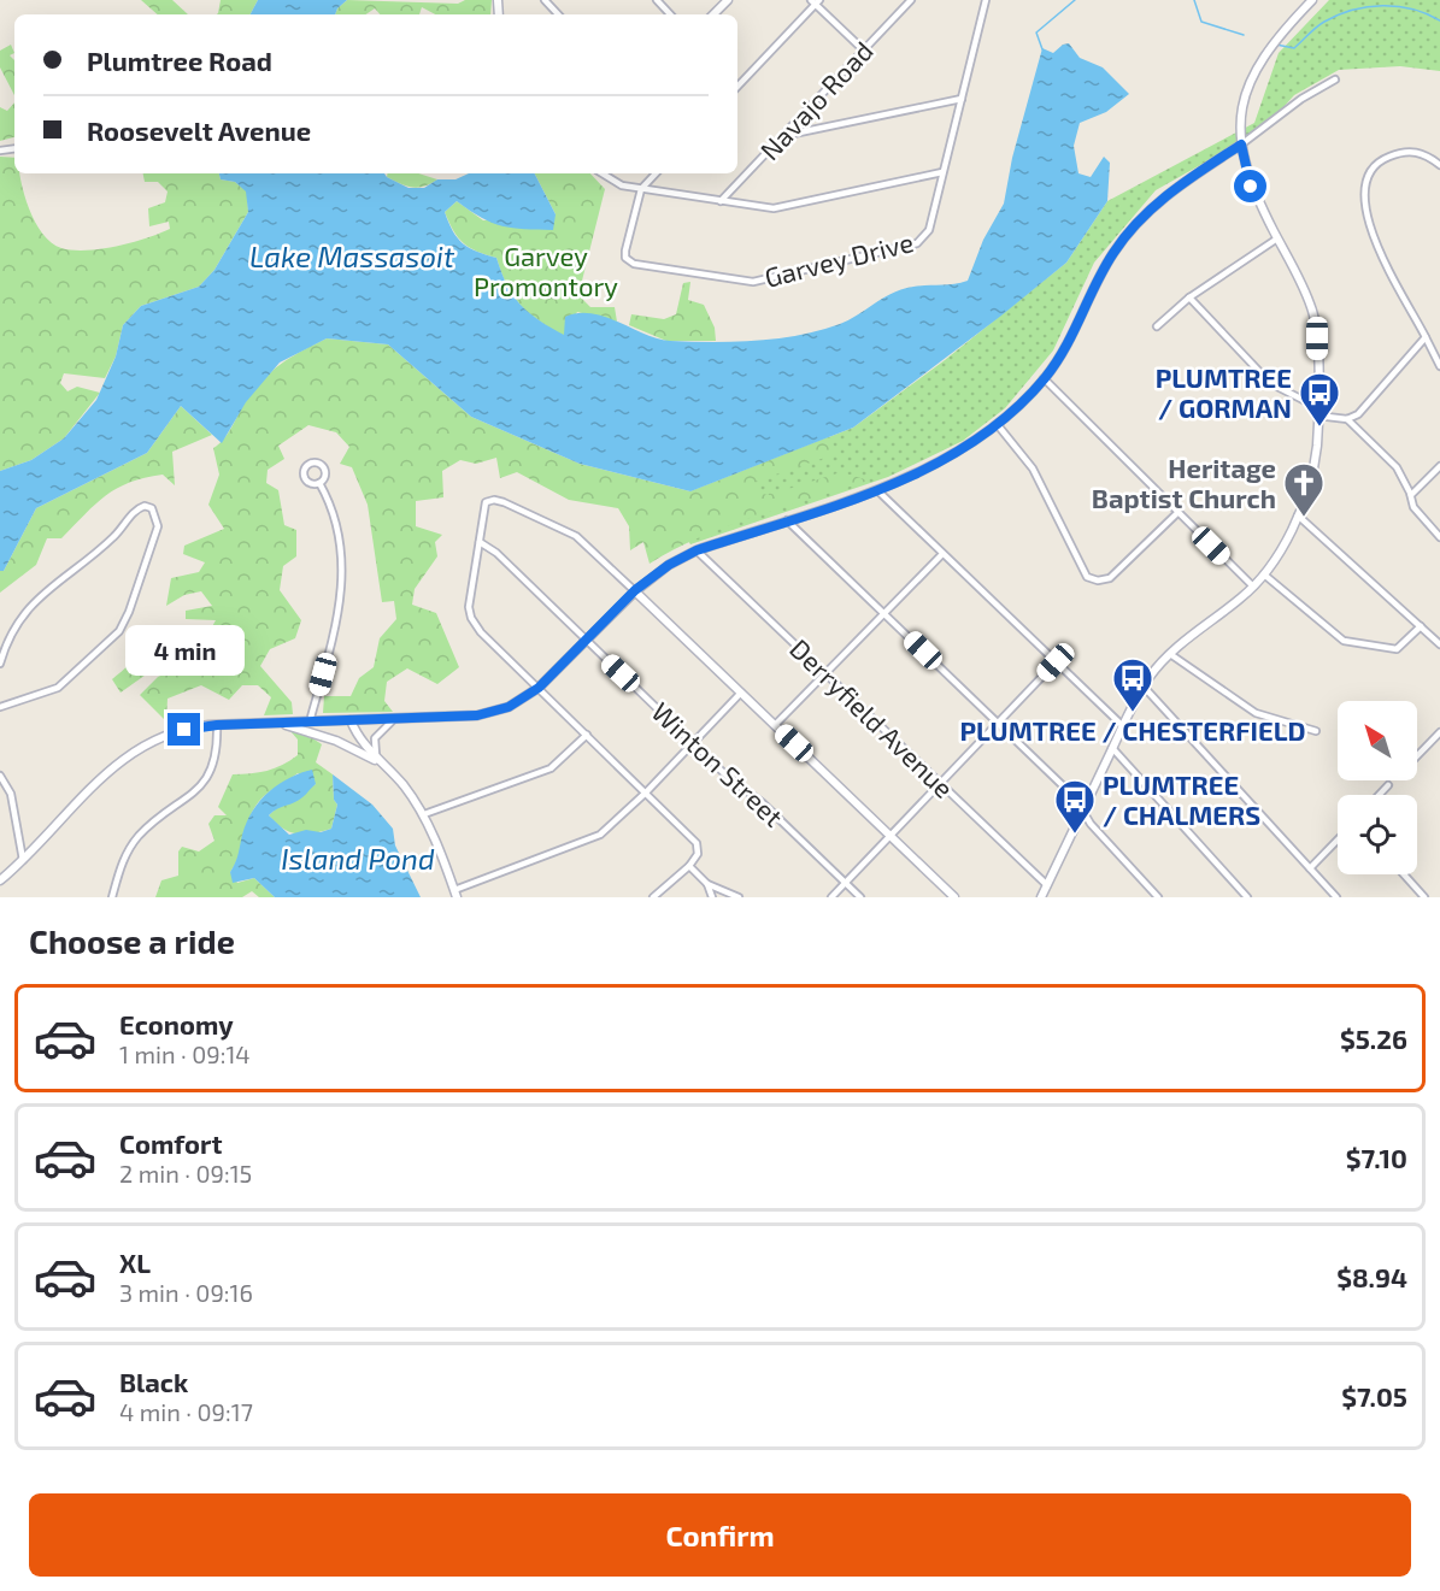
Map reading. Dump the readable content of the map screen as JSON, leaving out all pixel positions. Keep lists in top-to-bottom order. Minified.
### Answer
{"streets":{"street":["Navajo Road","Garvey Drive","Derryfield Avenue","Winton Street"]},"water":["Lake Massasoit","Island Pond"],"parks":["Garvey Promontory"],"places":{"bus stop":["PLUMTREE / GORMAN","PLUMTREE / CHESTERFIELD","PLUMTREE / CHALMERS"],"church":["Heritage Baptist Church"]},"north":"top left","page":{"banner":["Plumtree Road","Roosevelt Avenue"],"bubble":"4 min","heading":"Choose a ride","list":[{"name":"Economy","note":"1 min · 09:14","value":"$5.26"},{"name":"Comfort","note":"2 min · 09:15","value":"$7.10"},{"name":"XL","note":"3 min · 09:16","value":"$8.94"},{"name":"Black","note":"4 min · 09:17","value":"$7.05"}],"buttons":"Confirm"}}
